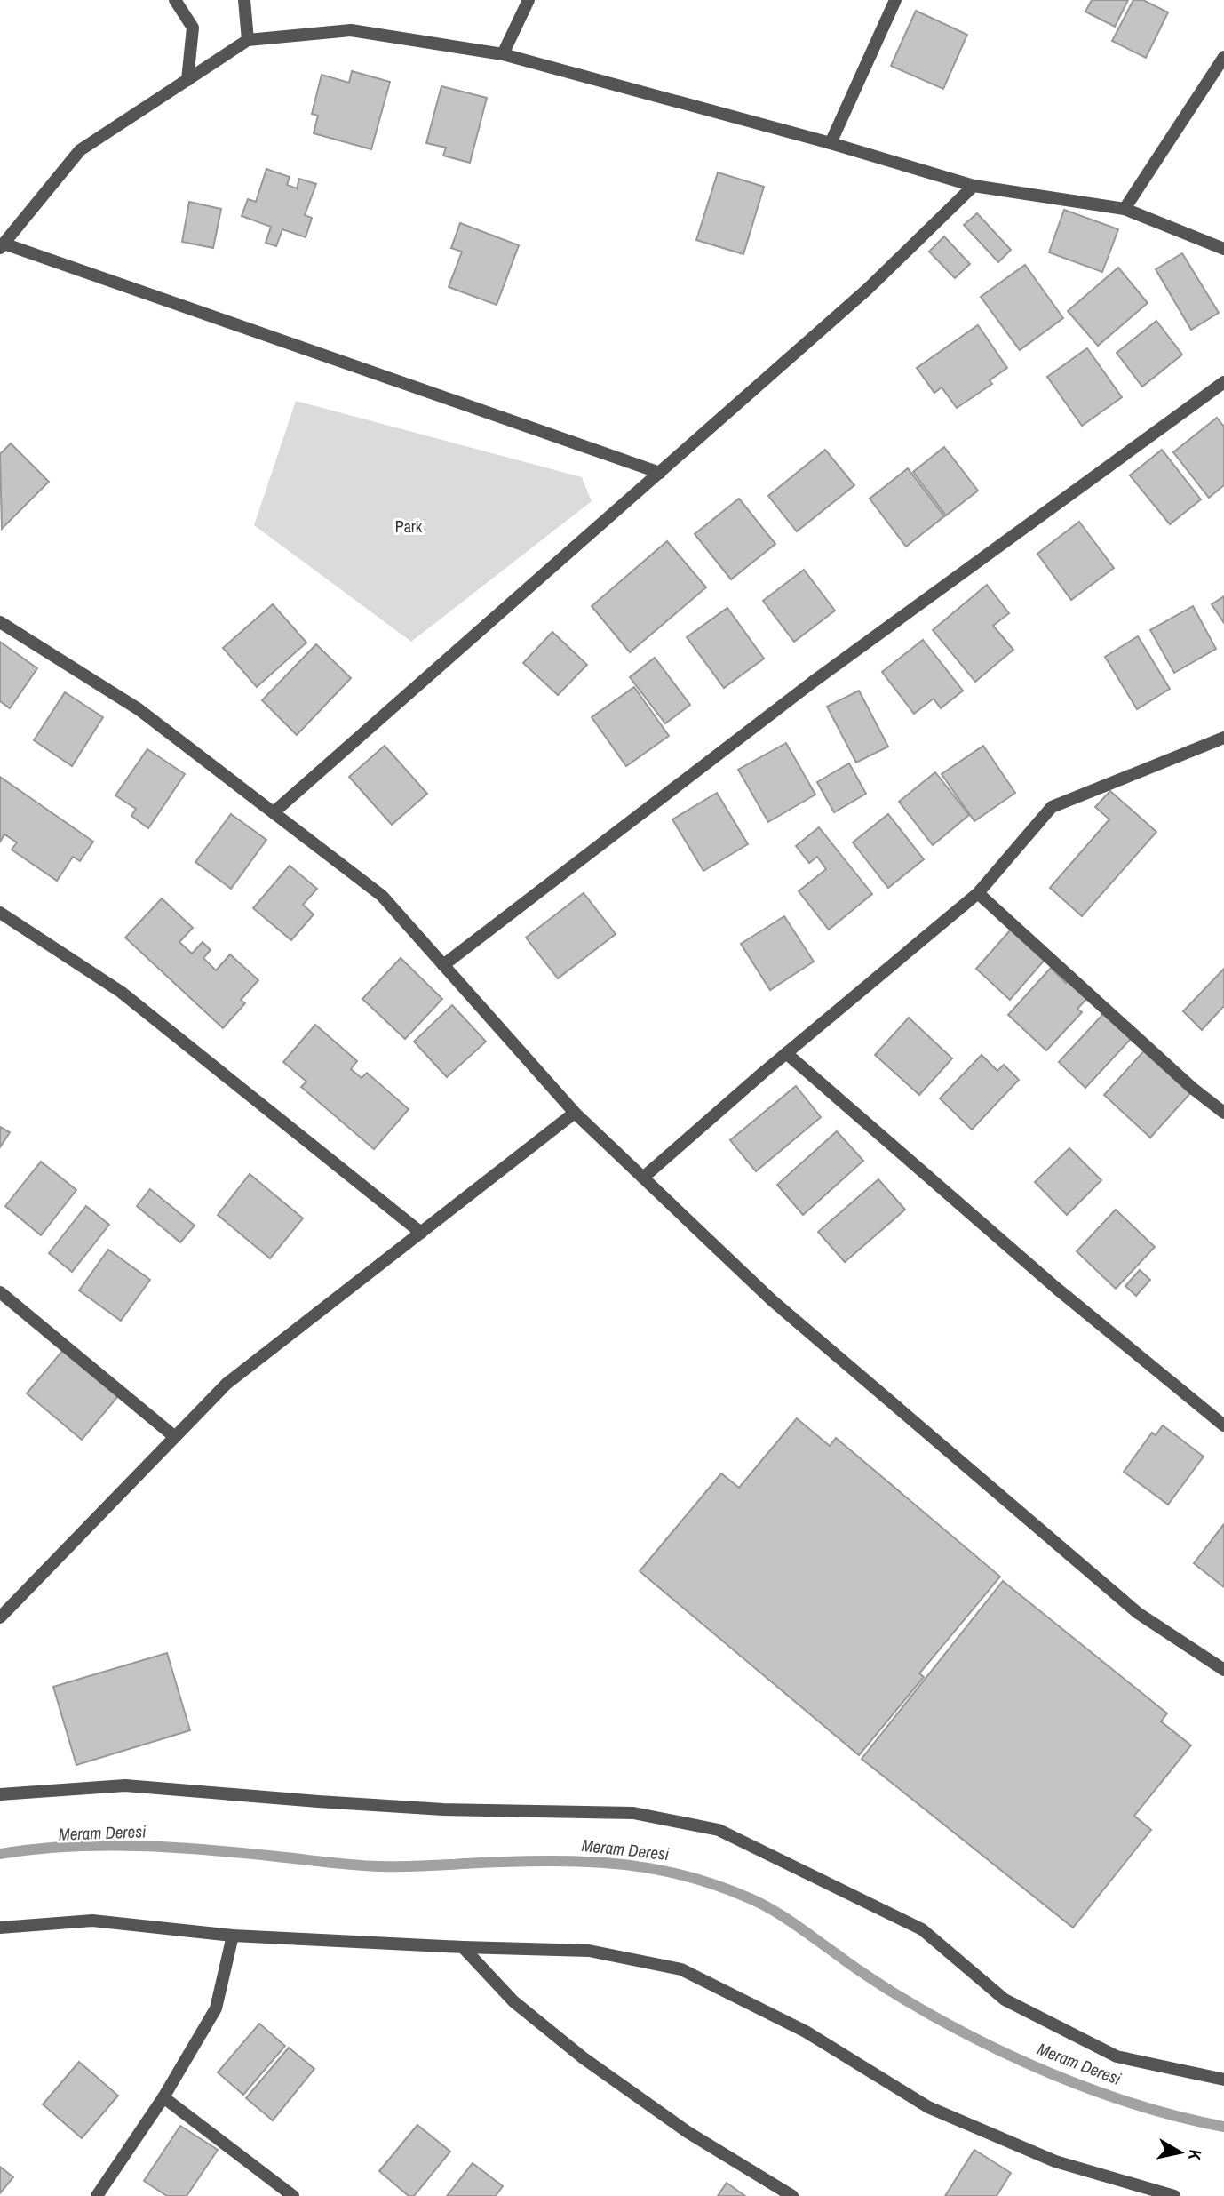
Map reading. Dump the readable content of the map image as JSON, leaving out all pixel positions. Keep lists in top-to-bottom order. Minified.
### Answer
{"water":["Meram Deresi"],"parks":["Park"],"north":"right"}
